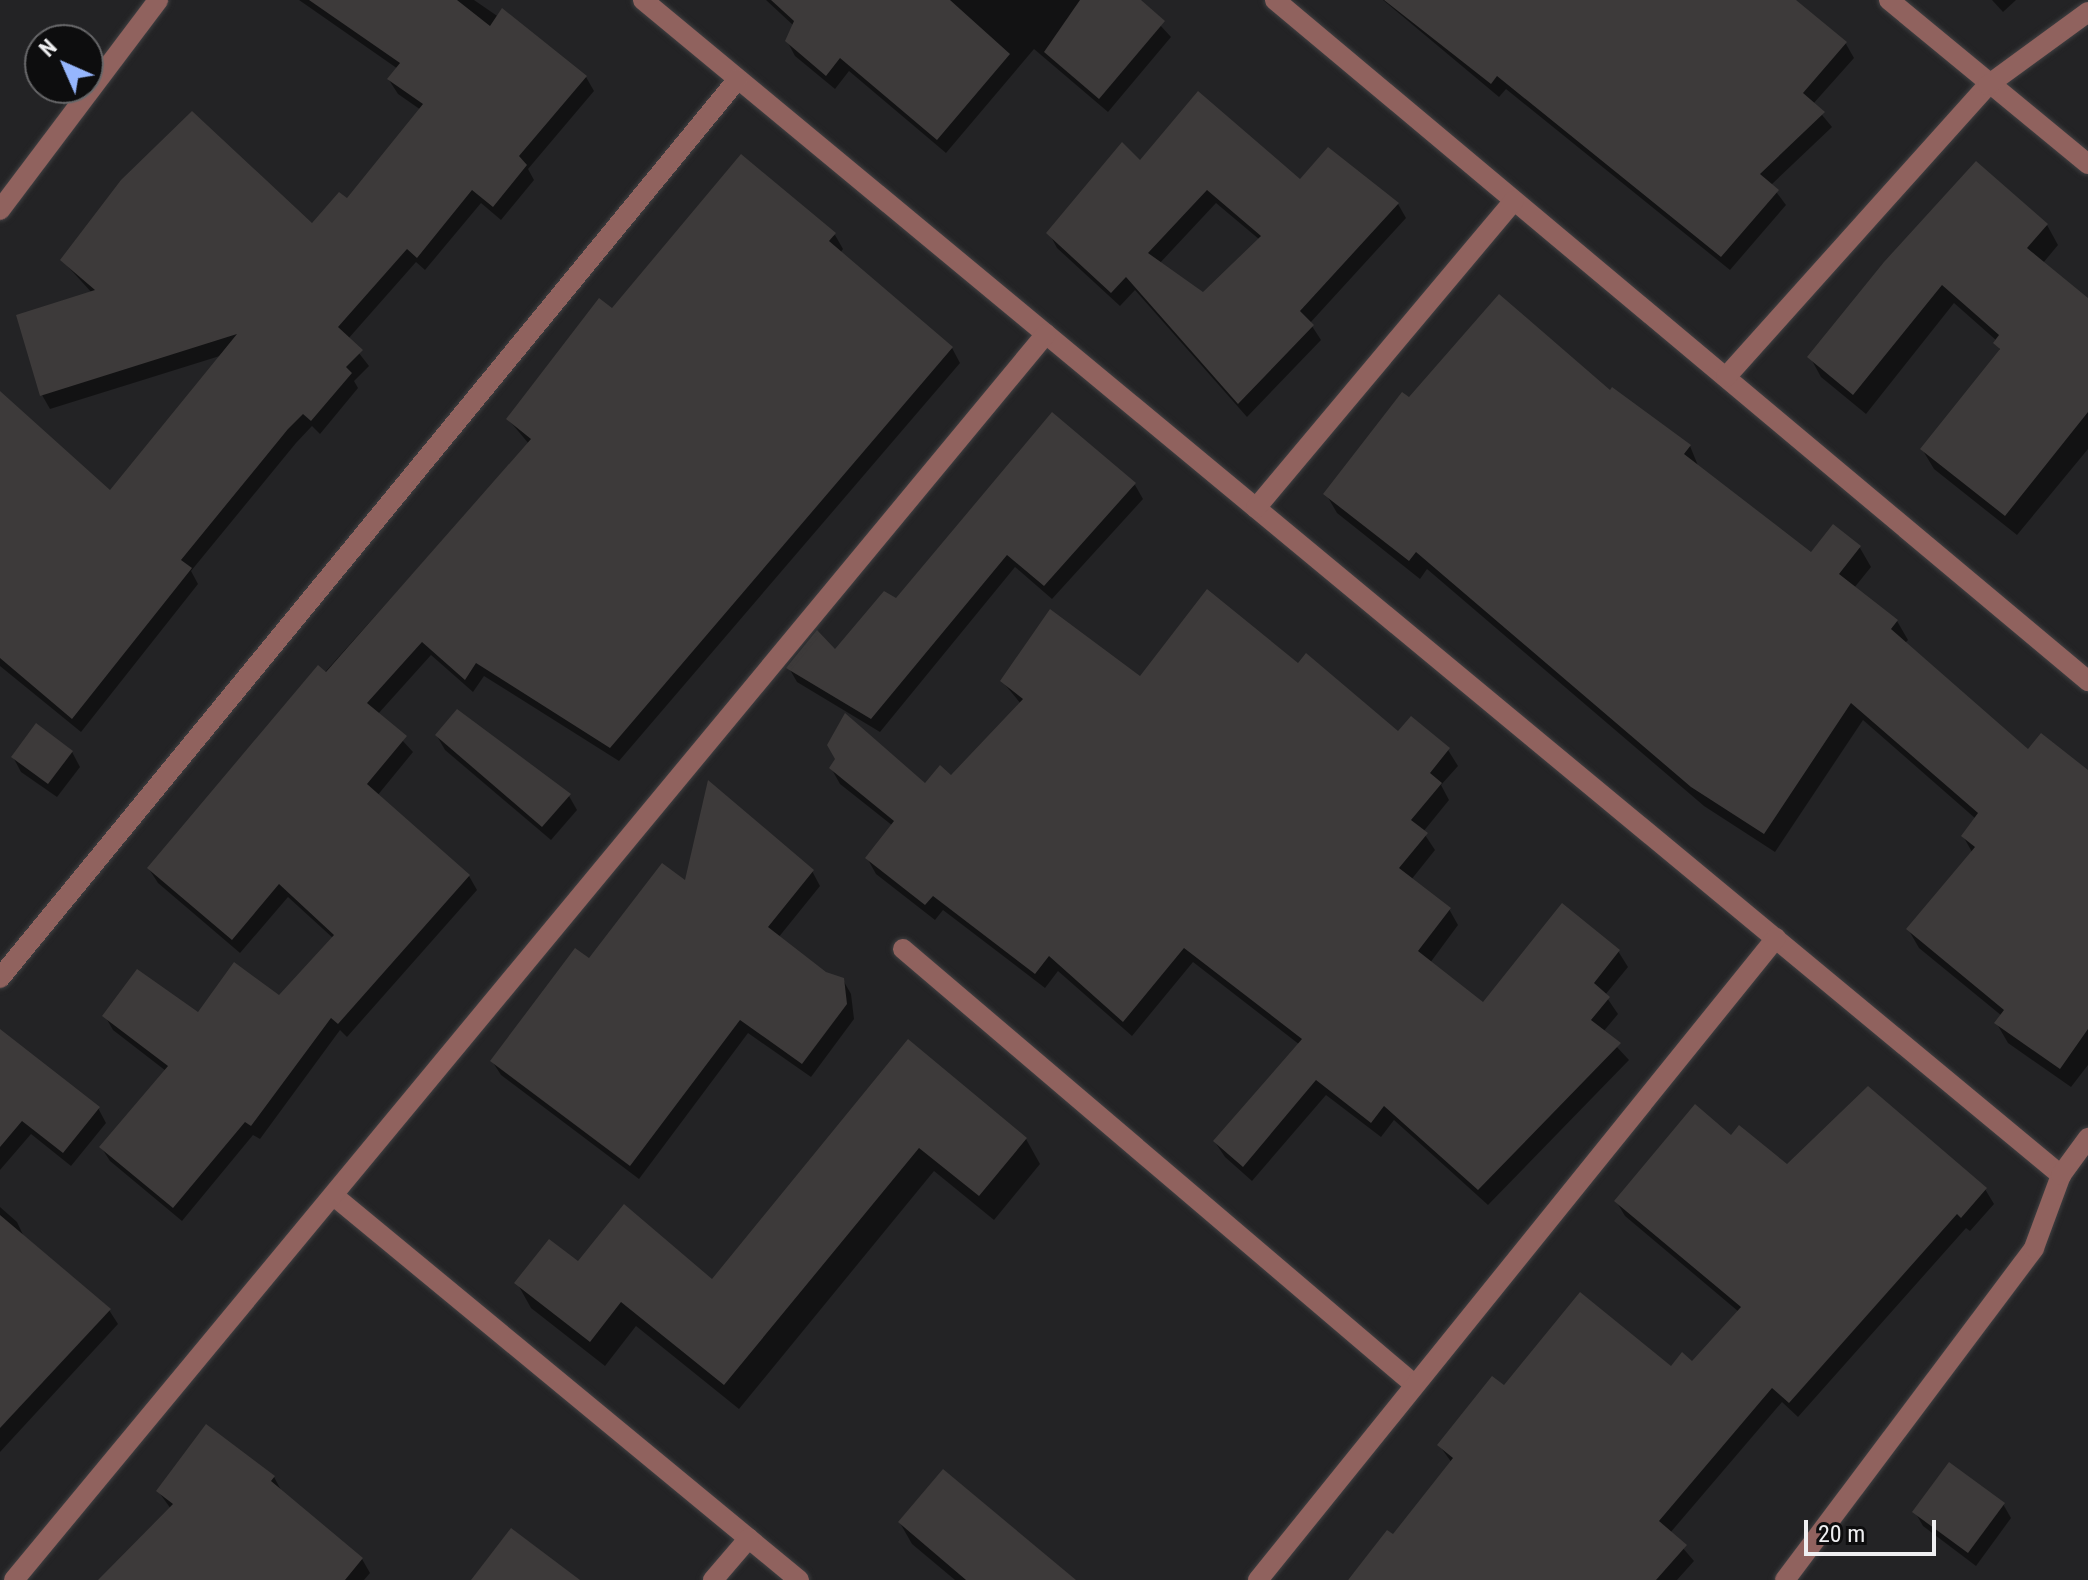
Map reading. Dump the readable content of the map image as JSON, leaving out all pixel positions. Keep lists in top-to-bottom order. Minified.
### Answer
{"scale_bar":"20 m","north":"top left"}
